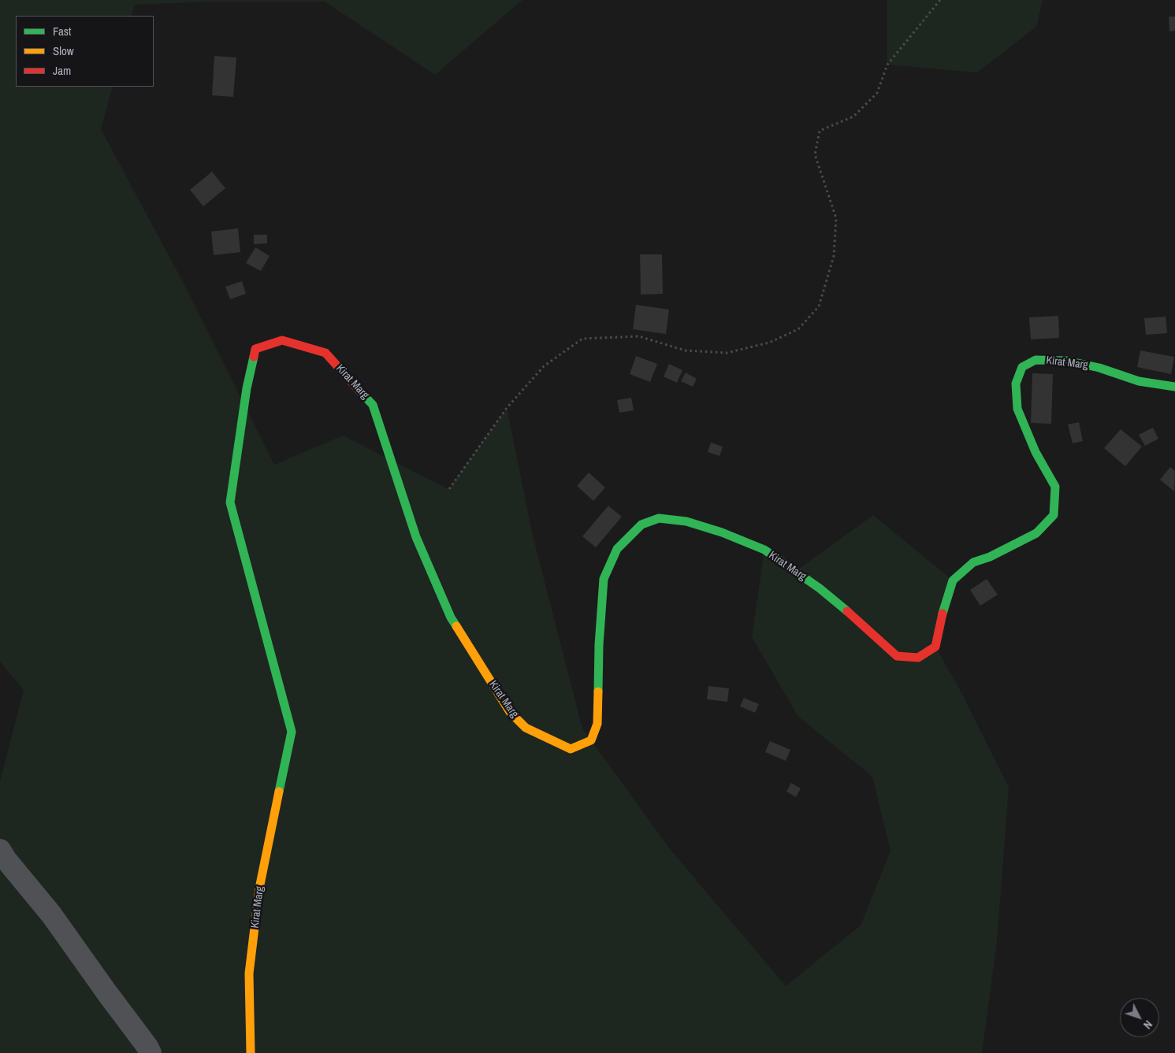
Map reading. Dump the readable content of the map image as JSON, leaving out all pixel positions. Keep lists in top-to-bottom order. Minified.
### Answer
{"streets":{"street":["Kirat Marg"]},"legend":["Fast","Slow","Jam"],"north":"bottom right"}
